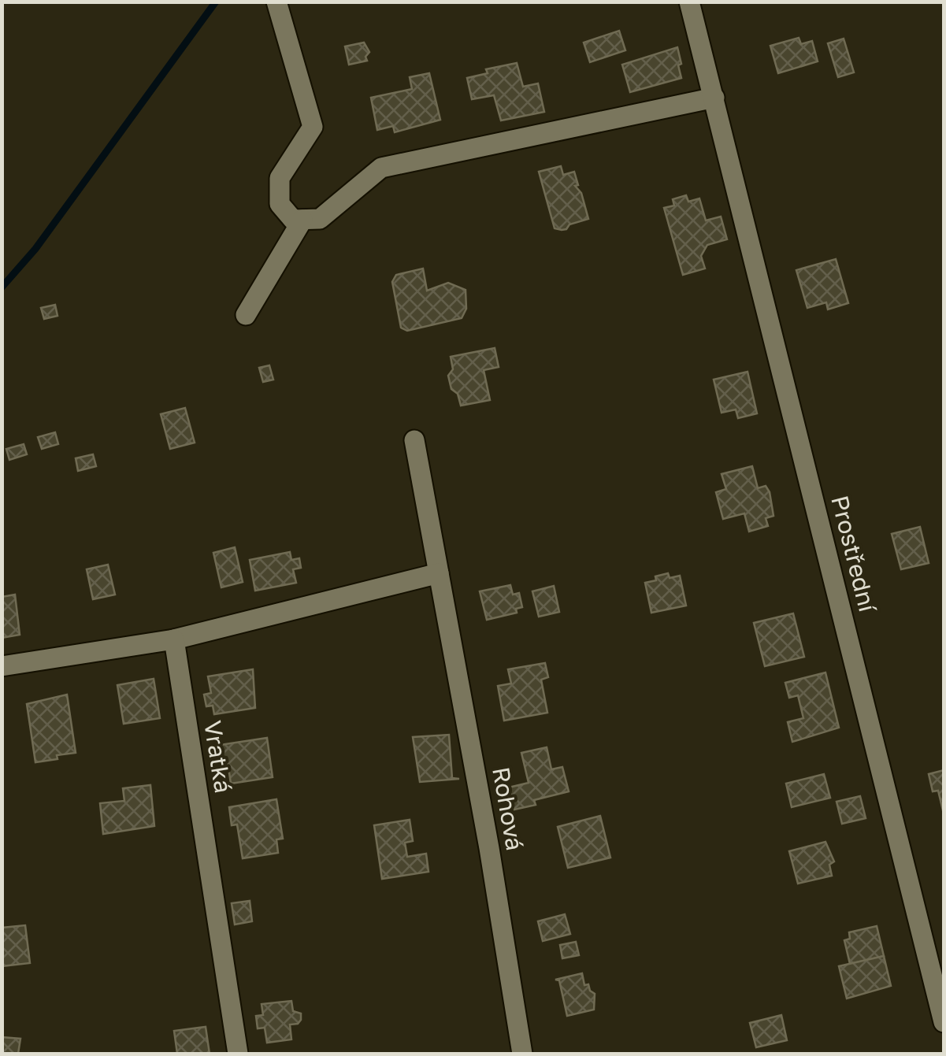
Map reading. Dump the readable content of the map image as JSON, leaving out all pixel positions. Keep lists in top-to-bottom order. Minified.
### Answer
{"streets":{"street":["Prostřední","Vratká","Rohová"]}}
